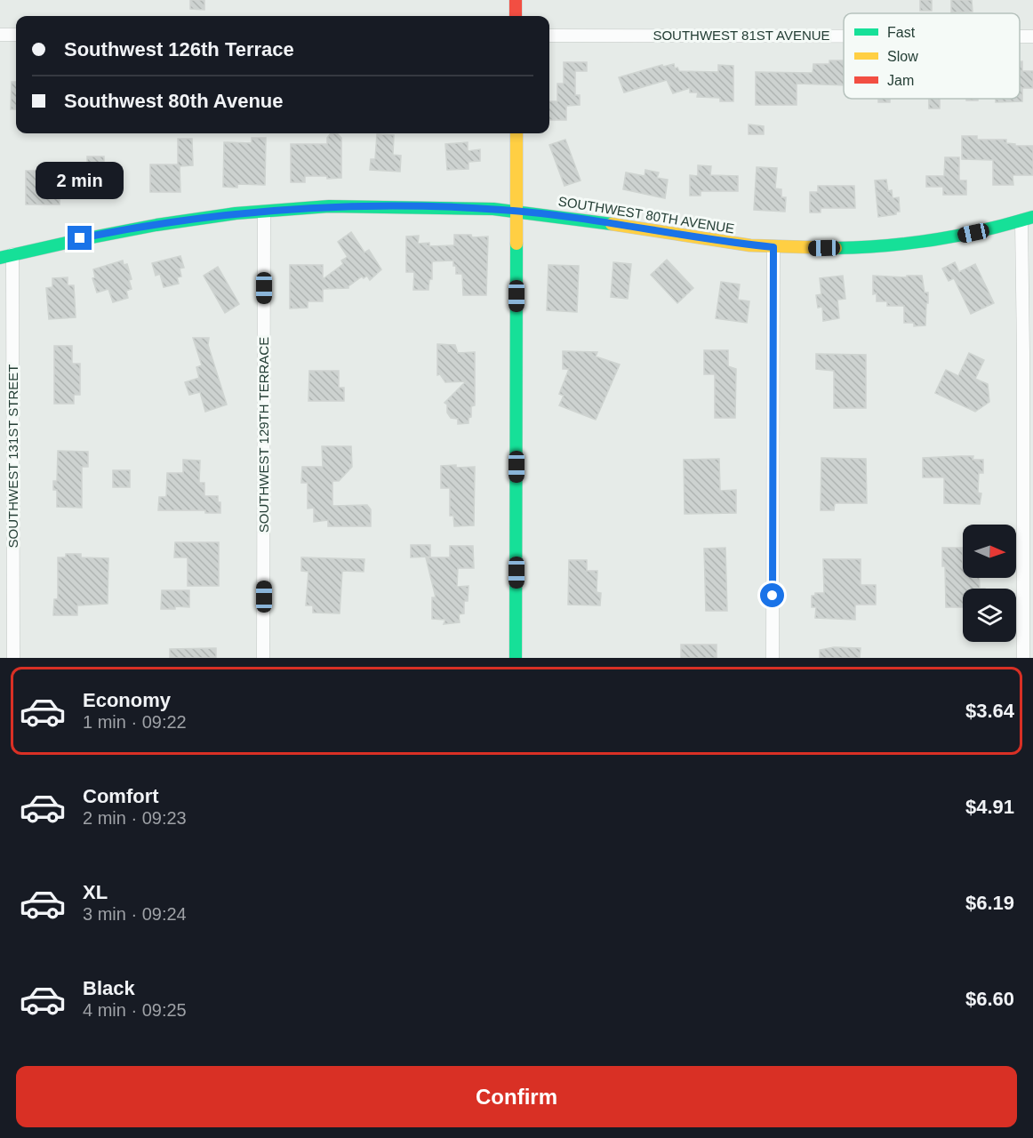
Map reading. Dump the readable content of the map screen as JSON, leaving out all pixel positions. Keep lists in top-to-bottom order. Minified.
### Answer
{"streets":{"street":["SOUTHWEST 81ST AVENUE","SOUTHWEST 80TH AVENUE","SOUTHWEST 129TH TERRACE","SOUTHWEST 131ST STREET"]},"crossings":[["SOUTHWEST 80TH AVENUE","SOUTHWEST 129TH TERRACE"],["SOUTHWEST 80TH AVENUE","SOUTHWEST 131ST STREET"]],"legend":["Fast","Slow","Jam"],"north":"right","page":{"banner":["Southwest 126th Terrace","Southwest 80th Avenue"],"bubble":"2 min","list":[{"name":"Economy","note":"1 min · 09:22","value":"$3.64"},{"name":"Comfort","note":"2 min · 09:23","value":"$4.91"},{"name":"XL","note":"3 min · 09:24","value":"$6.19"},{"name":"Black","note":"4 min · 09:25","value":"$6.60"}],"buttons":"Confirm"}}
